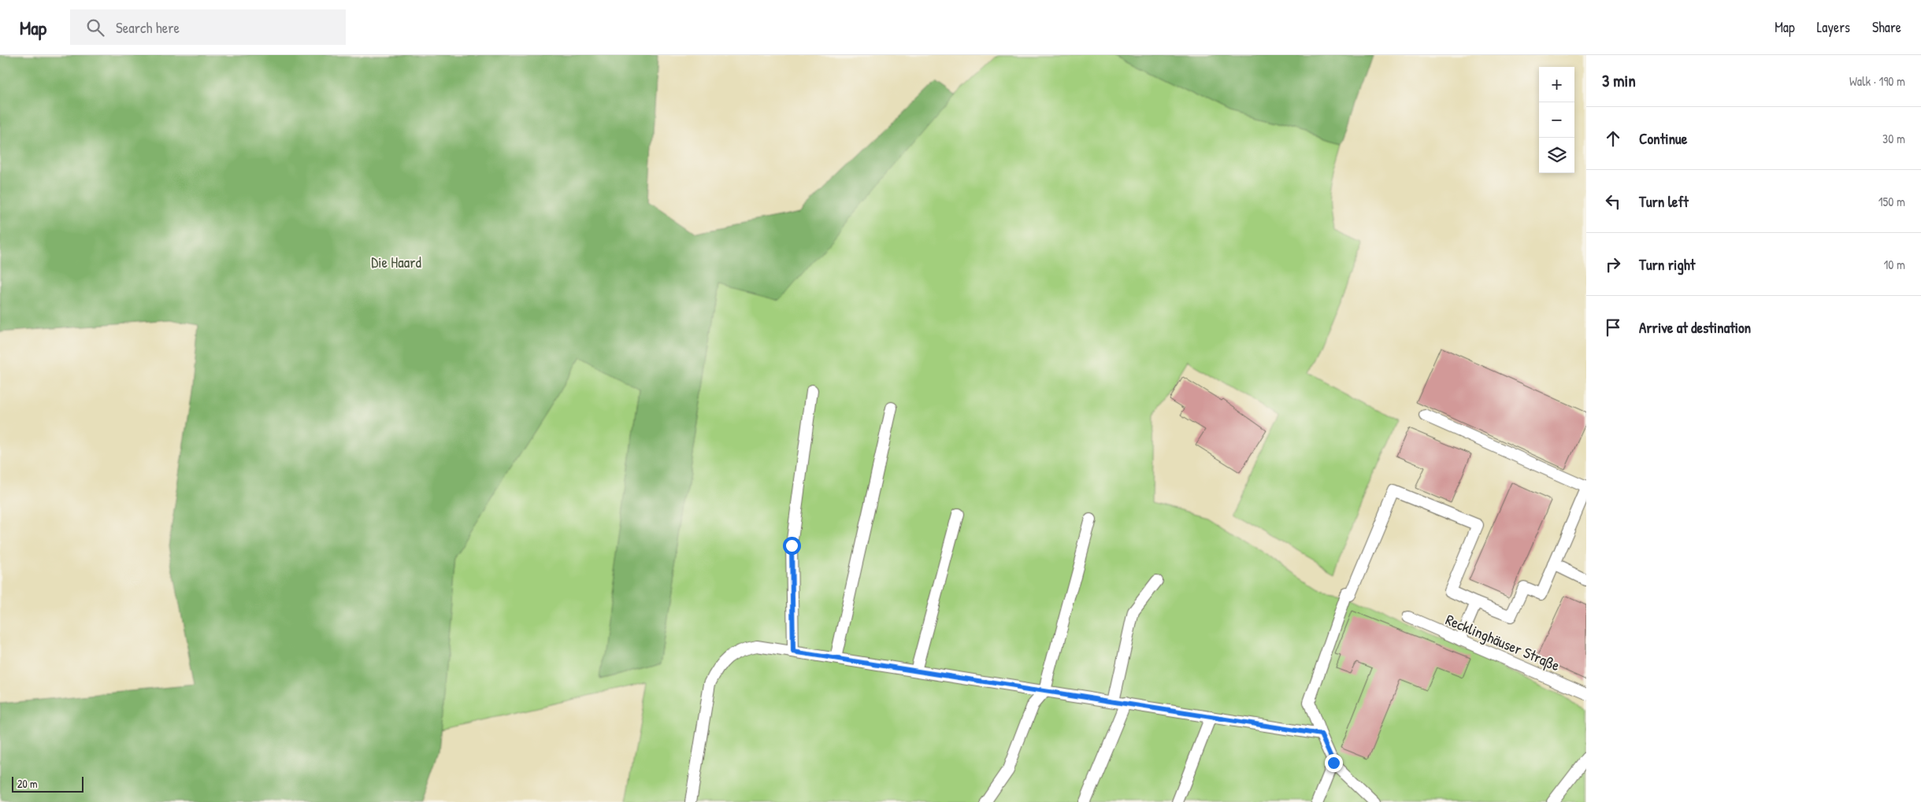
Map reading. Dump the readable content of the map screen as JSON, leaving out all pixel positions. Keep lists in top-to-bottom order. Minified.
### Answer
{"streets":{"lane":["Recklinghäuser Straße"]},"parks":["Die Haard"],"scale_bar":"20 m","page":{"header":"Map","search":"Search here","nav":["Map","Layers","Share"],"heading":["3 min","Walk · 190 m"],"map_buttons":["+","−"],"list":[["Continue","30 m"],["Turn left","150 m"],["Turn right","10 m"],"Arrive at destination"],"scale":"20 m"}}
